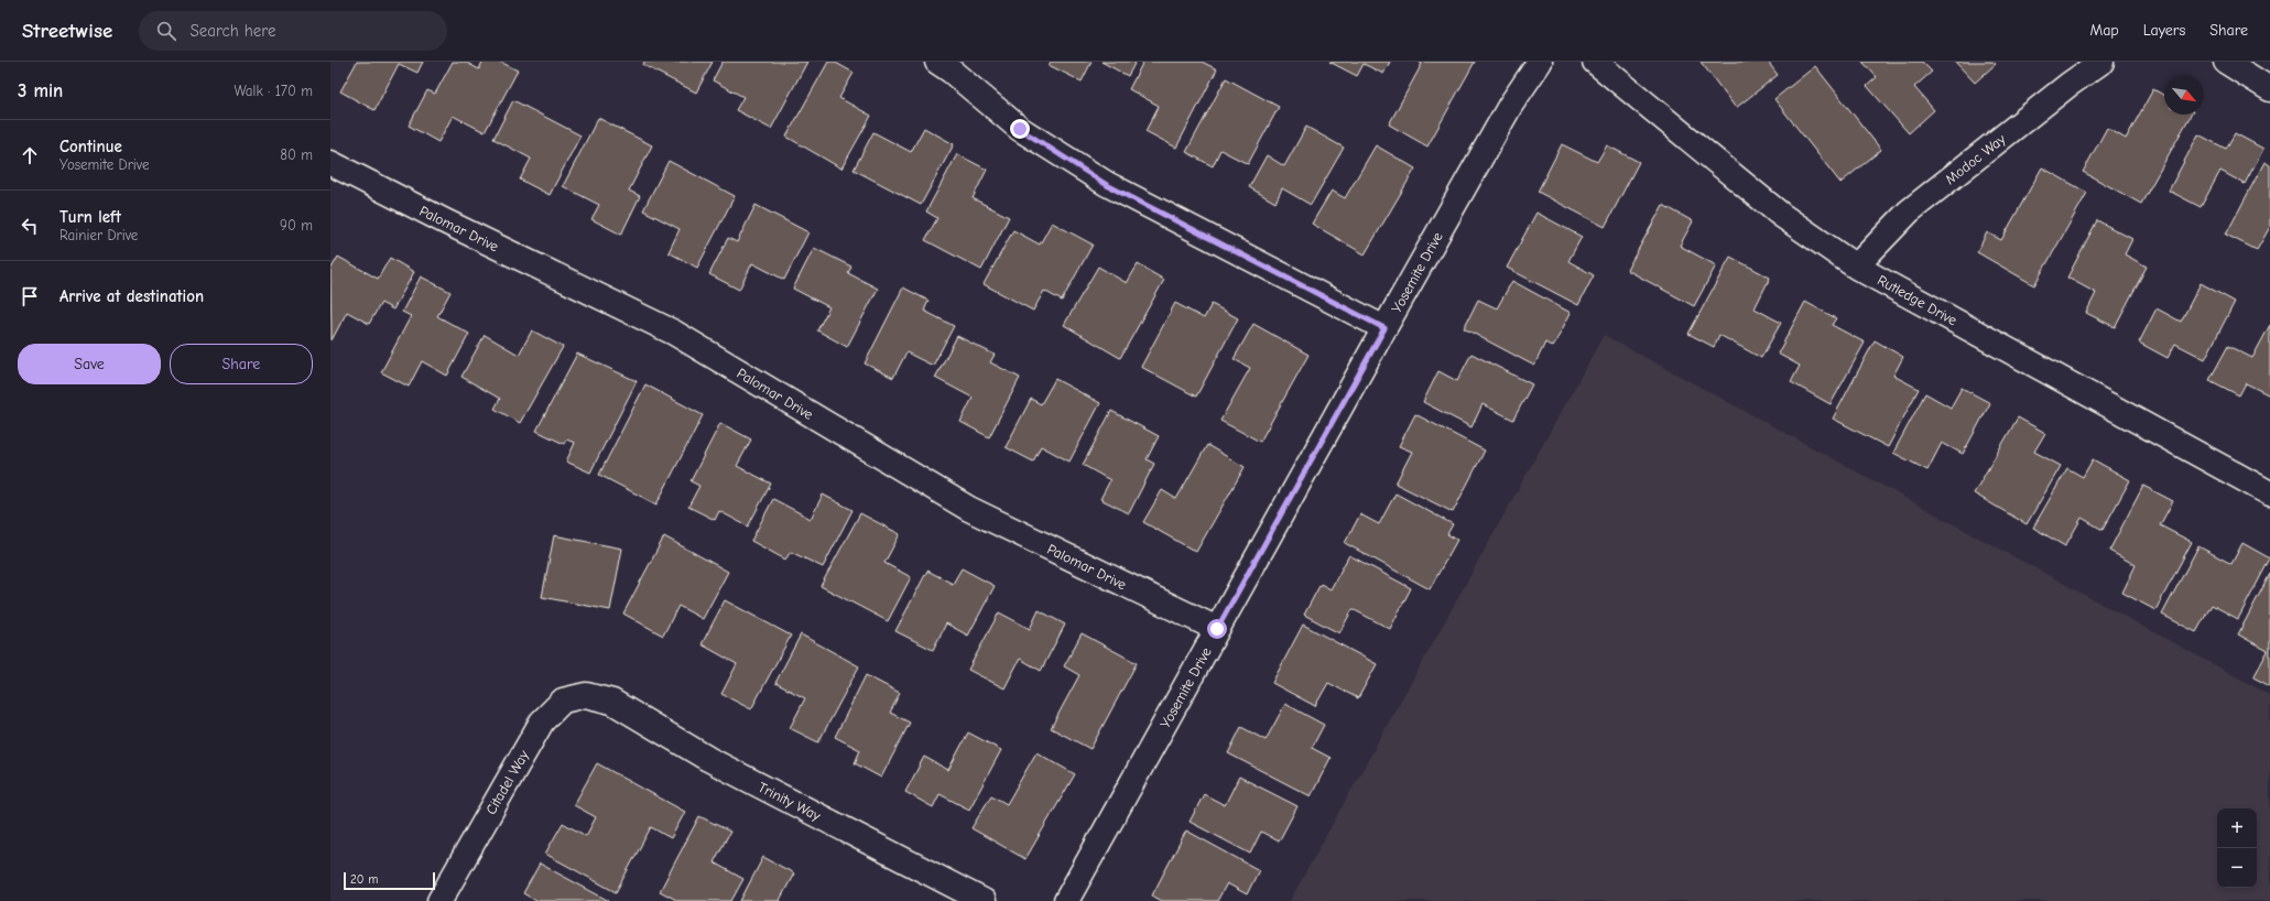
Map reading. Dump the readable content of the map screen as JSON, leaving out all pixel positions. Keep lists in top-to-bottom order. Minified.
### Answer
{"streets":{"street":["Modoc Way","Palomar Drive","Yosemite Drive","Rutledge Drive","Citadel Way","Trinity Way"]},"crossings":[["Modoc Way","Rutledge Drive"],["Palomar Drive","Yosemite Drive"],["Citadel Way","Trinity Way"]],"scale_bar":"20 m","north":"bottom right","page":{"header":"Streetwise","search":"Search here","nav":["Map","Layers","Share"],"heading":["3 min","Walk · 170 m"],"list":[["Continue","Yosemite Drive","80 m"],["Turn left","Rainier Drive","90 m"],"Arrive at destination"],"buttons":["Save","Share"],"map_buttons":["+","−"],"scale":"20 m"}}
